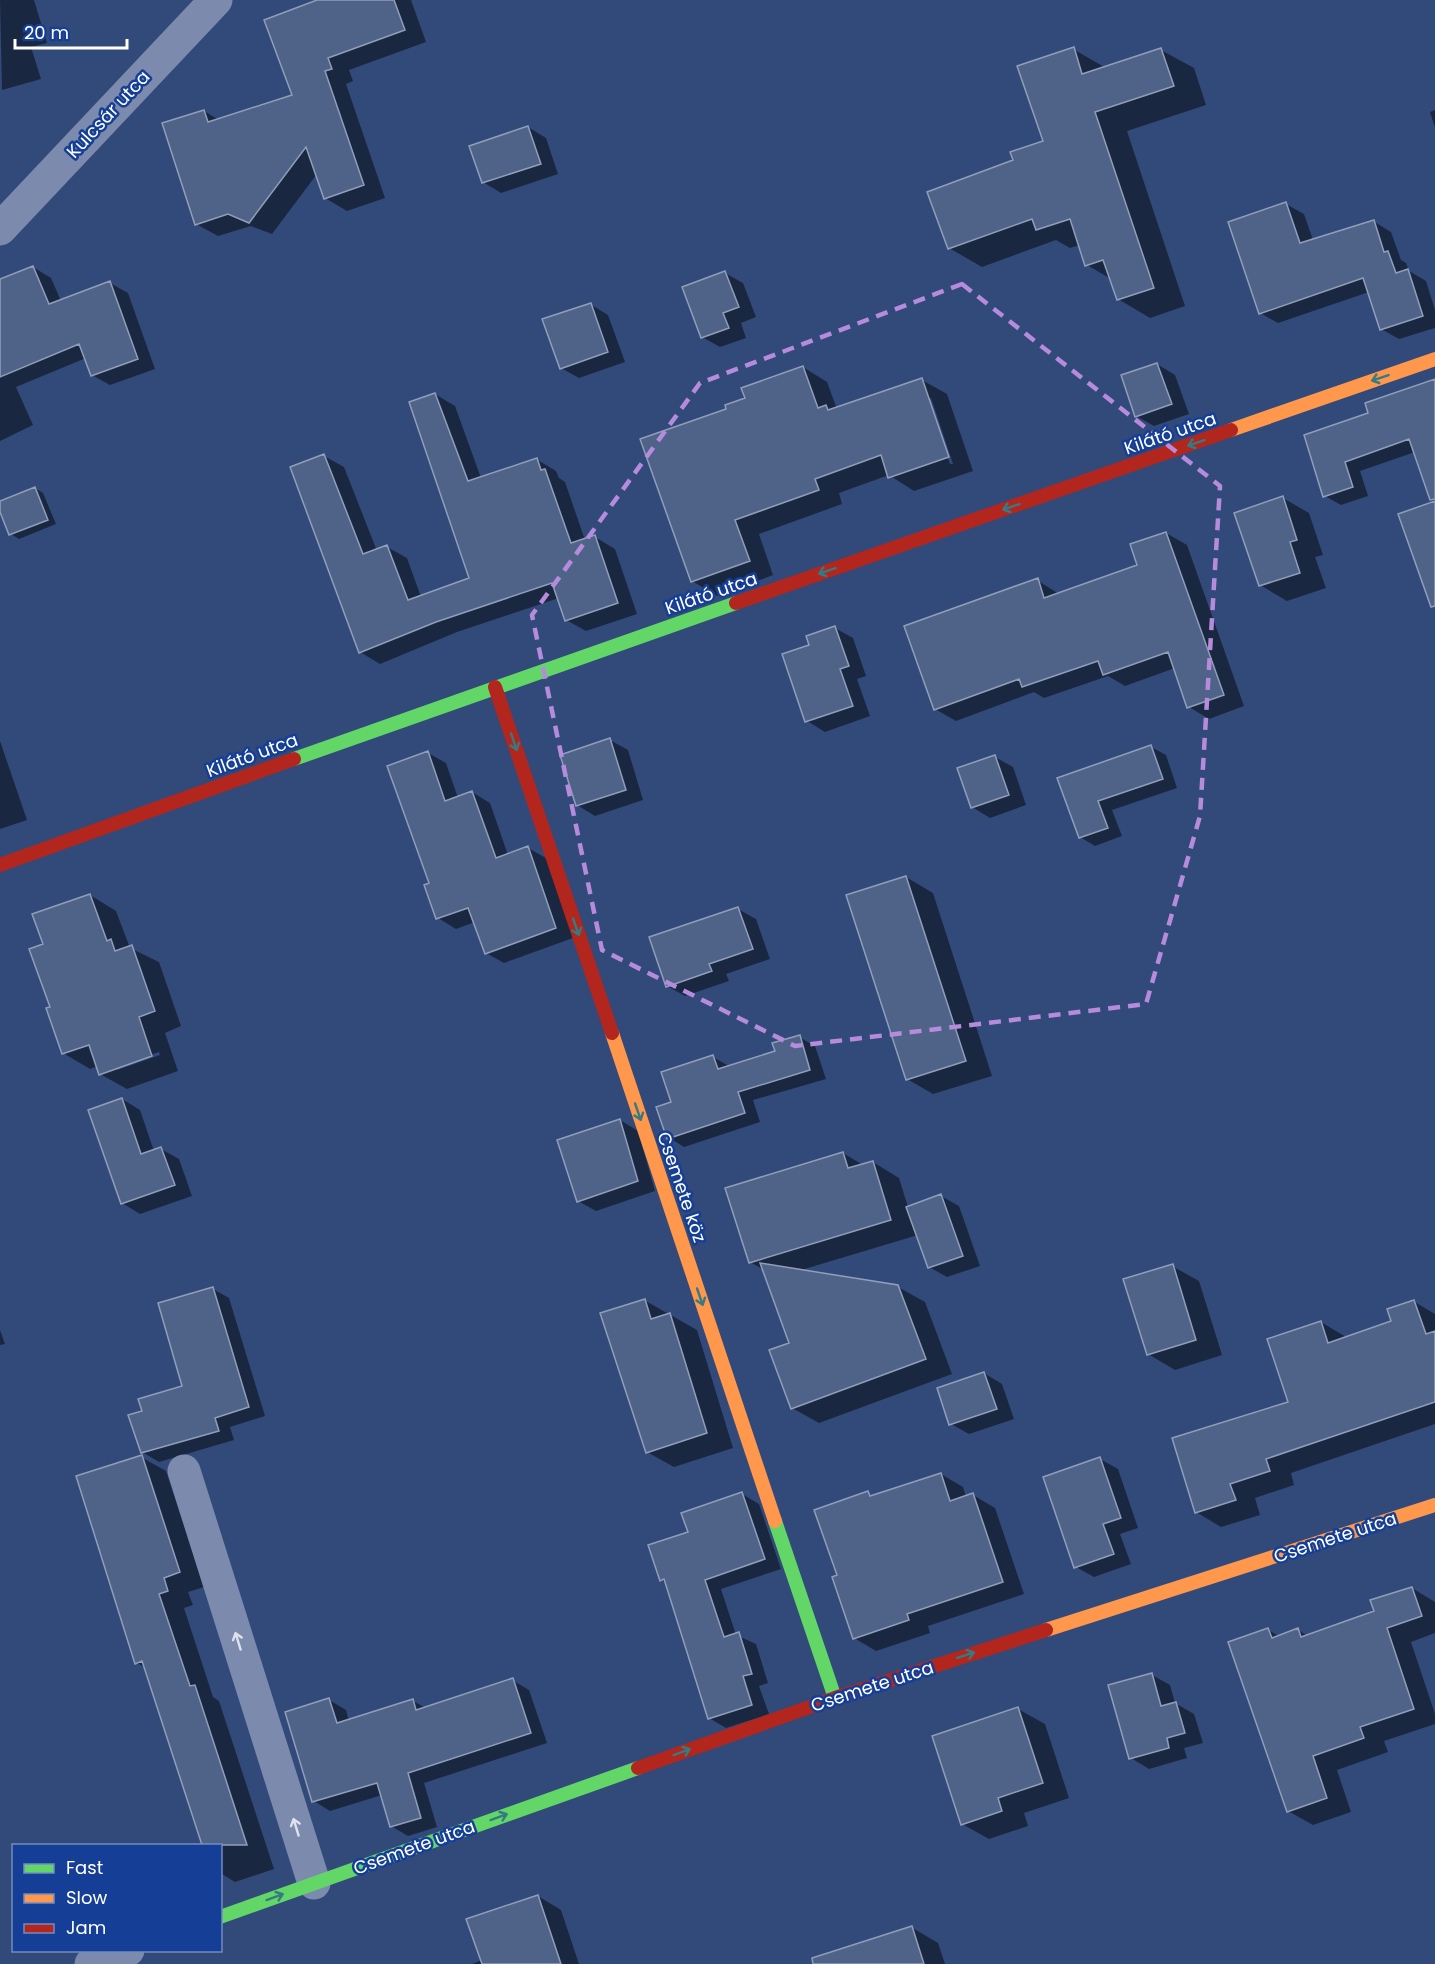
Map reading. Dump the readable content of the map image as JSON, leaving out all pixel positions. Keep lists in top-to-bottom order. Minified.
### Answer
{"streets":{"street":["Kulcsár utca","Kilátó utca","Csemete köz","Csemete utca"]},"crossings":[["Kilátó utca","Csemete köz"],["Csemete köz","Csemete utca"]],"one_way":["Kilátó utca","Csemete köz","Csemete utca"],"legend":["Fast","Slow","Jam"],"scale_bar":"20 m"}
